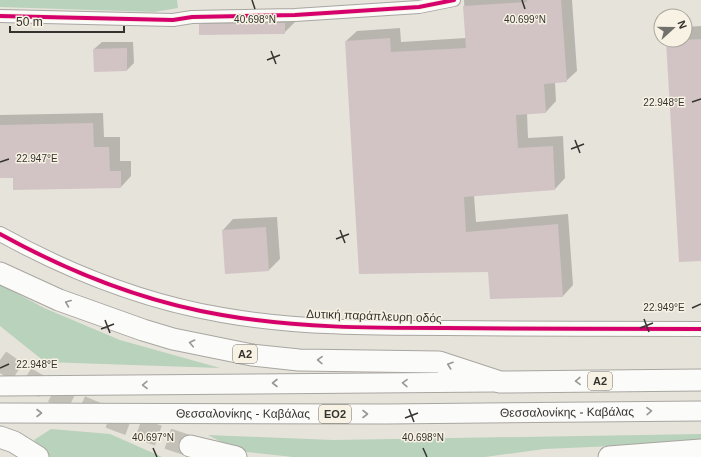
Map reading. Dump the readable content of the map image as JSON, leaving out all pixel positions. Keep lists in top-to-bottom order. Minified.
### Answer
{"streets":{"highway":["Α2","Θεσσαλονίκης - Καβάλας","ΕΟ2"],"street":["Δυτική παράπλευρη οδός"]},"scale_bar":"50 m","north":"right","coordinates":["40.698°N","40.699°N","22.948°E","22.947°E","22.949°E","40.697°N"]}
